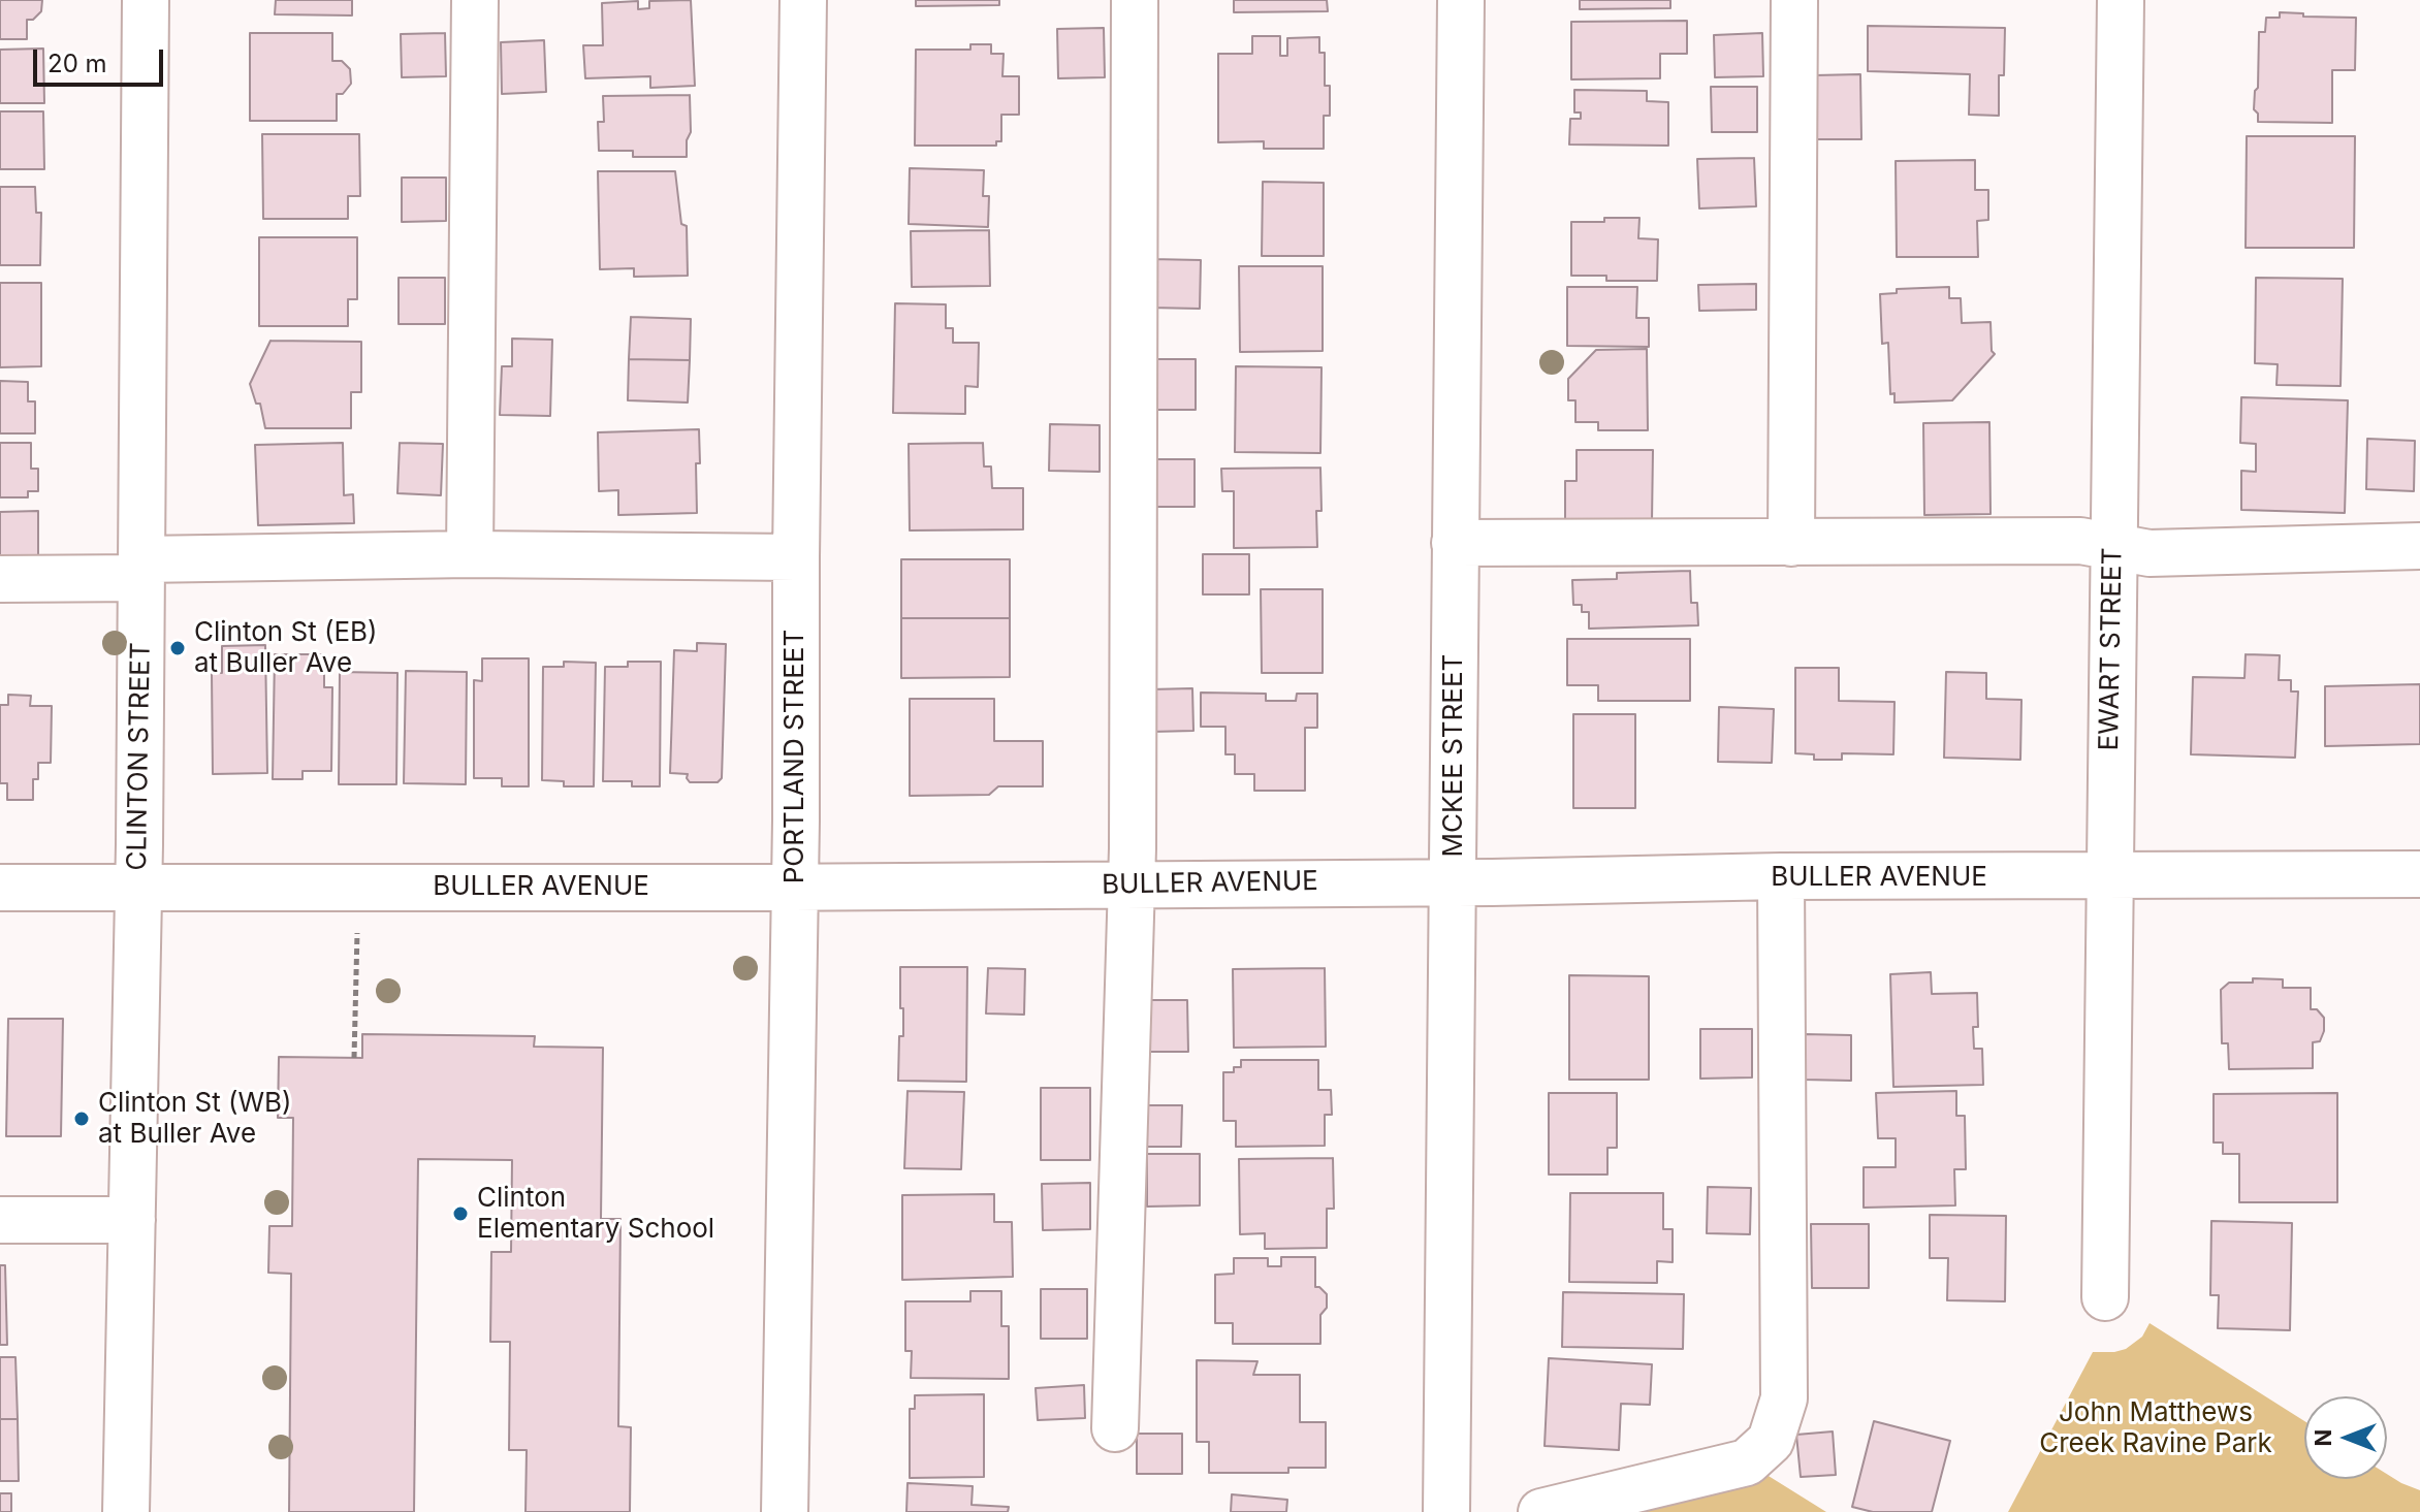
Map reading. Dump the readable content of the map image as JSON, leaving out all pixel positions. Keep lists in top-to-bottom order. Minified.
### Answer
{"streets":{"street":["EWART STREET","MCKEE STREET","CLINTON STREET","PORTLAND STREET","BULLER AVENUE"]},"crossings":[["EWART STREET","BULLER AVENUE"],["MCKEE STREET","BULLER AVENUE"],["CLINTON STREET","BULLER AVENUE"],["PORTLAND STREET","BULLER AVENUE"]],"parks":["John Matthews Creek Ravine Park"],"places":["Clinton St (EB) at Buller Ave","Clinton St (WB) at Buller Ave","Clinton Elementary School"],"scale_bar":"20 m","north":"left"}
